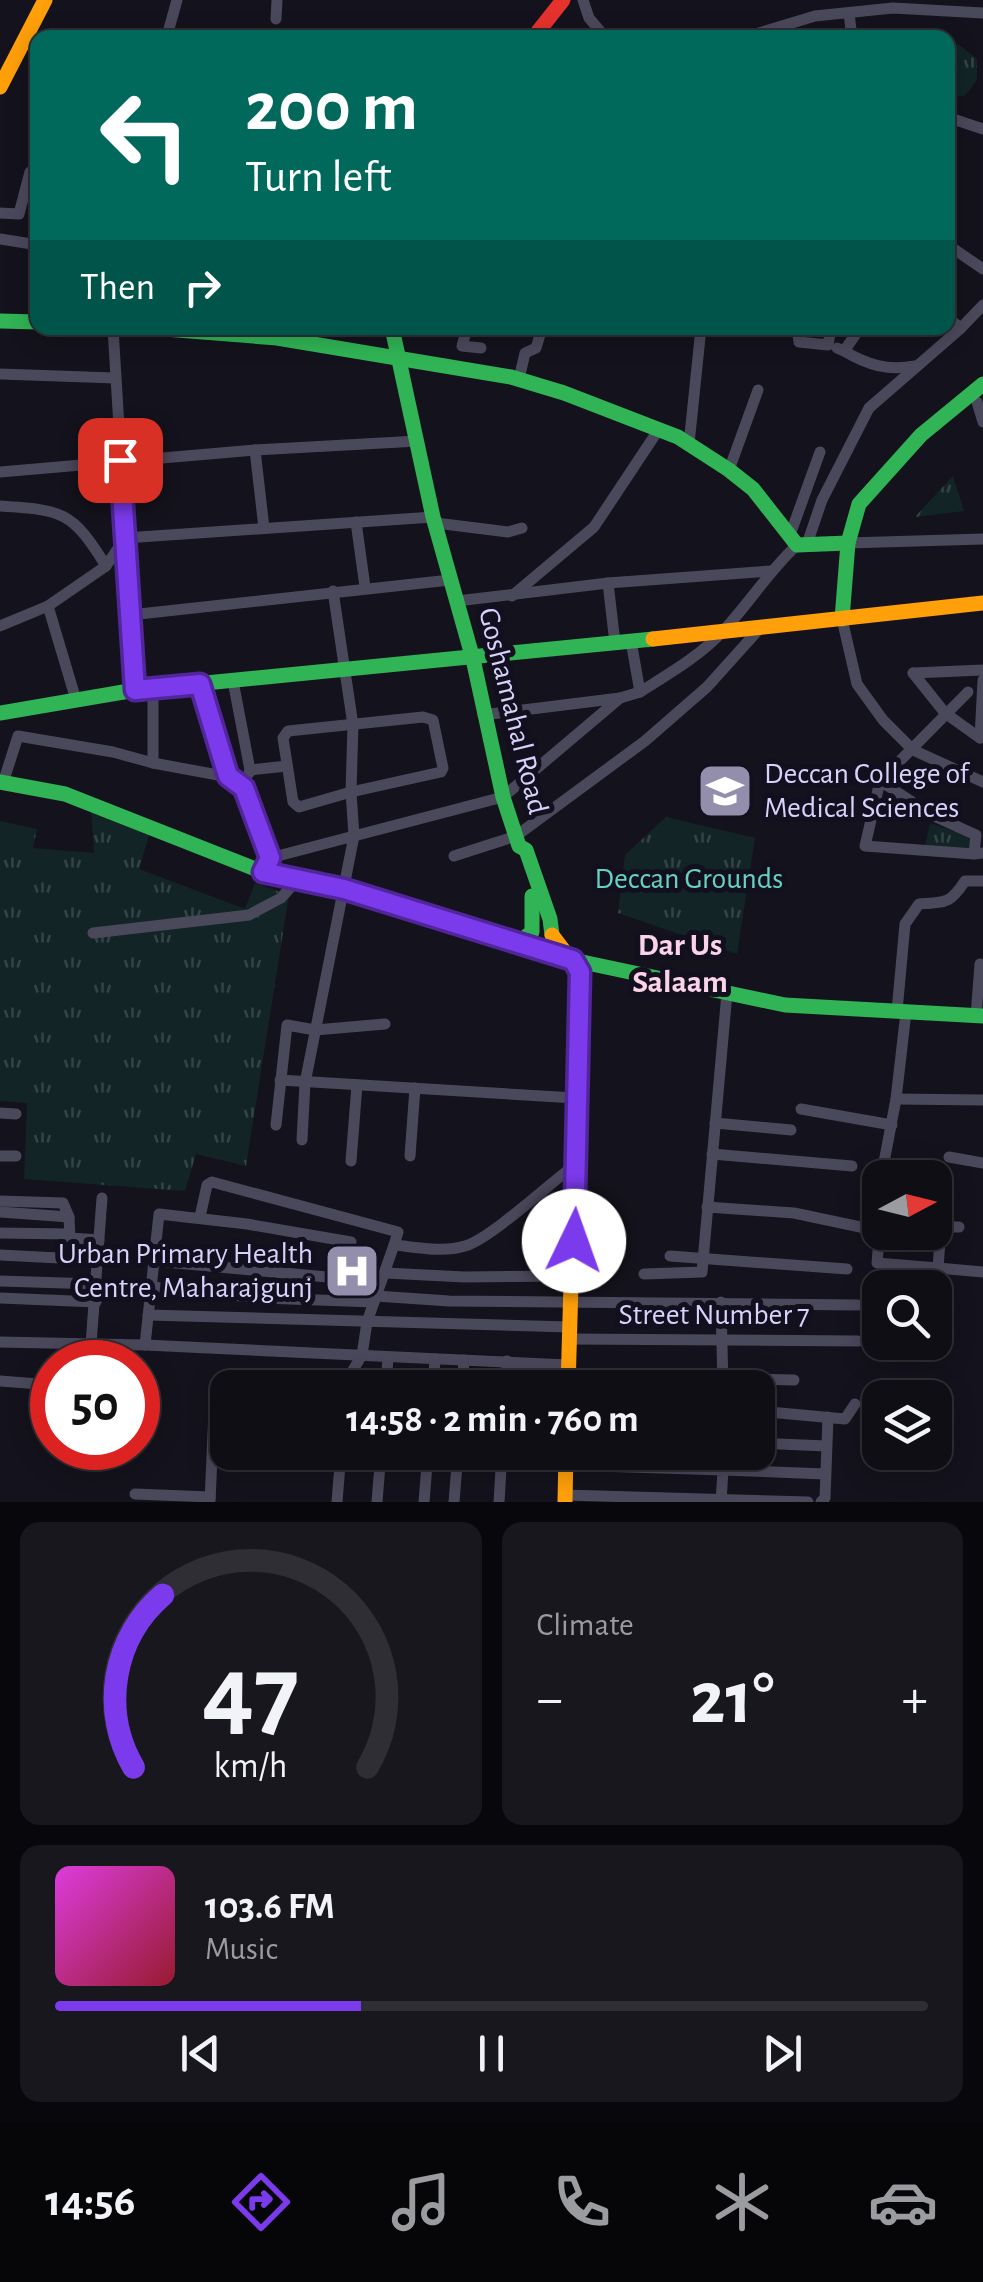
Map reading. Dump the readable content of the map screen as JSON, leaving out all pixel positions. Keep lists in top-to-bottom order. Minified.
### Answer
{"streets":{"street":["Goshamahal Road","Street Number 7"]},"districts":["Dar Us Salaam"],"parks":["Deccan Grounds"],"places":{"school or university":["Deccan College of Medical Sciences"],"hospital":["Urban Primary Health Centre, Maharajgunj"]},"north":"right","page":{"turn":["200 m","Turn left"],"then":"Then","limit":"50","trip":"14:58 · 2 min · 760 m","tile":"Climate","heat":["−","21°","+"],"song":["103.6 FM","Music"],"tabs":"14:56","gauge":["47","km/h"]}}
